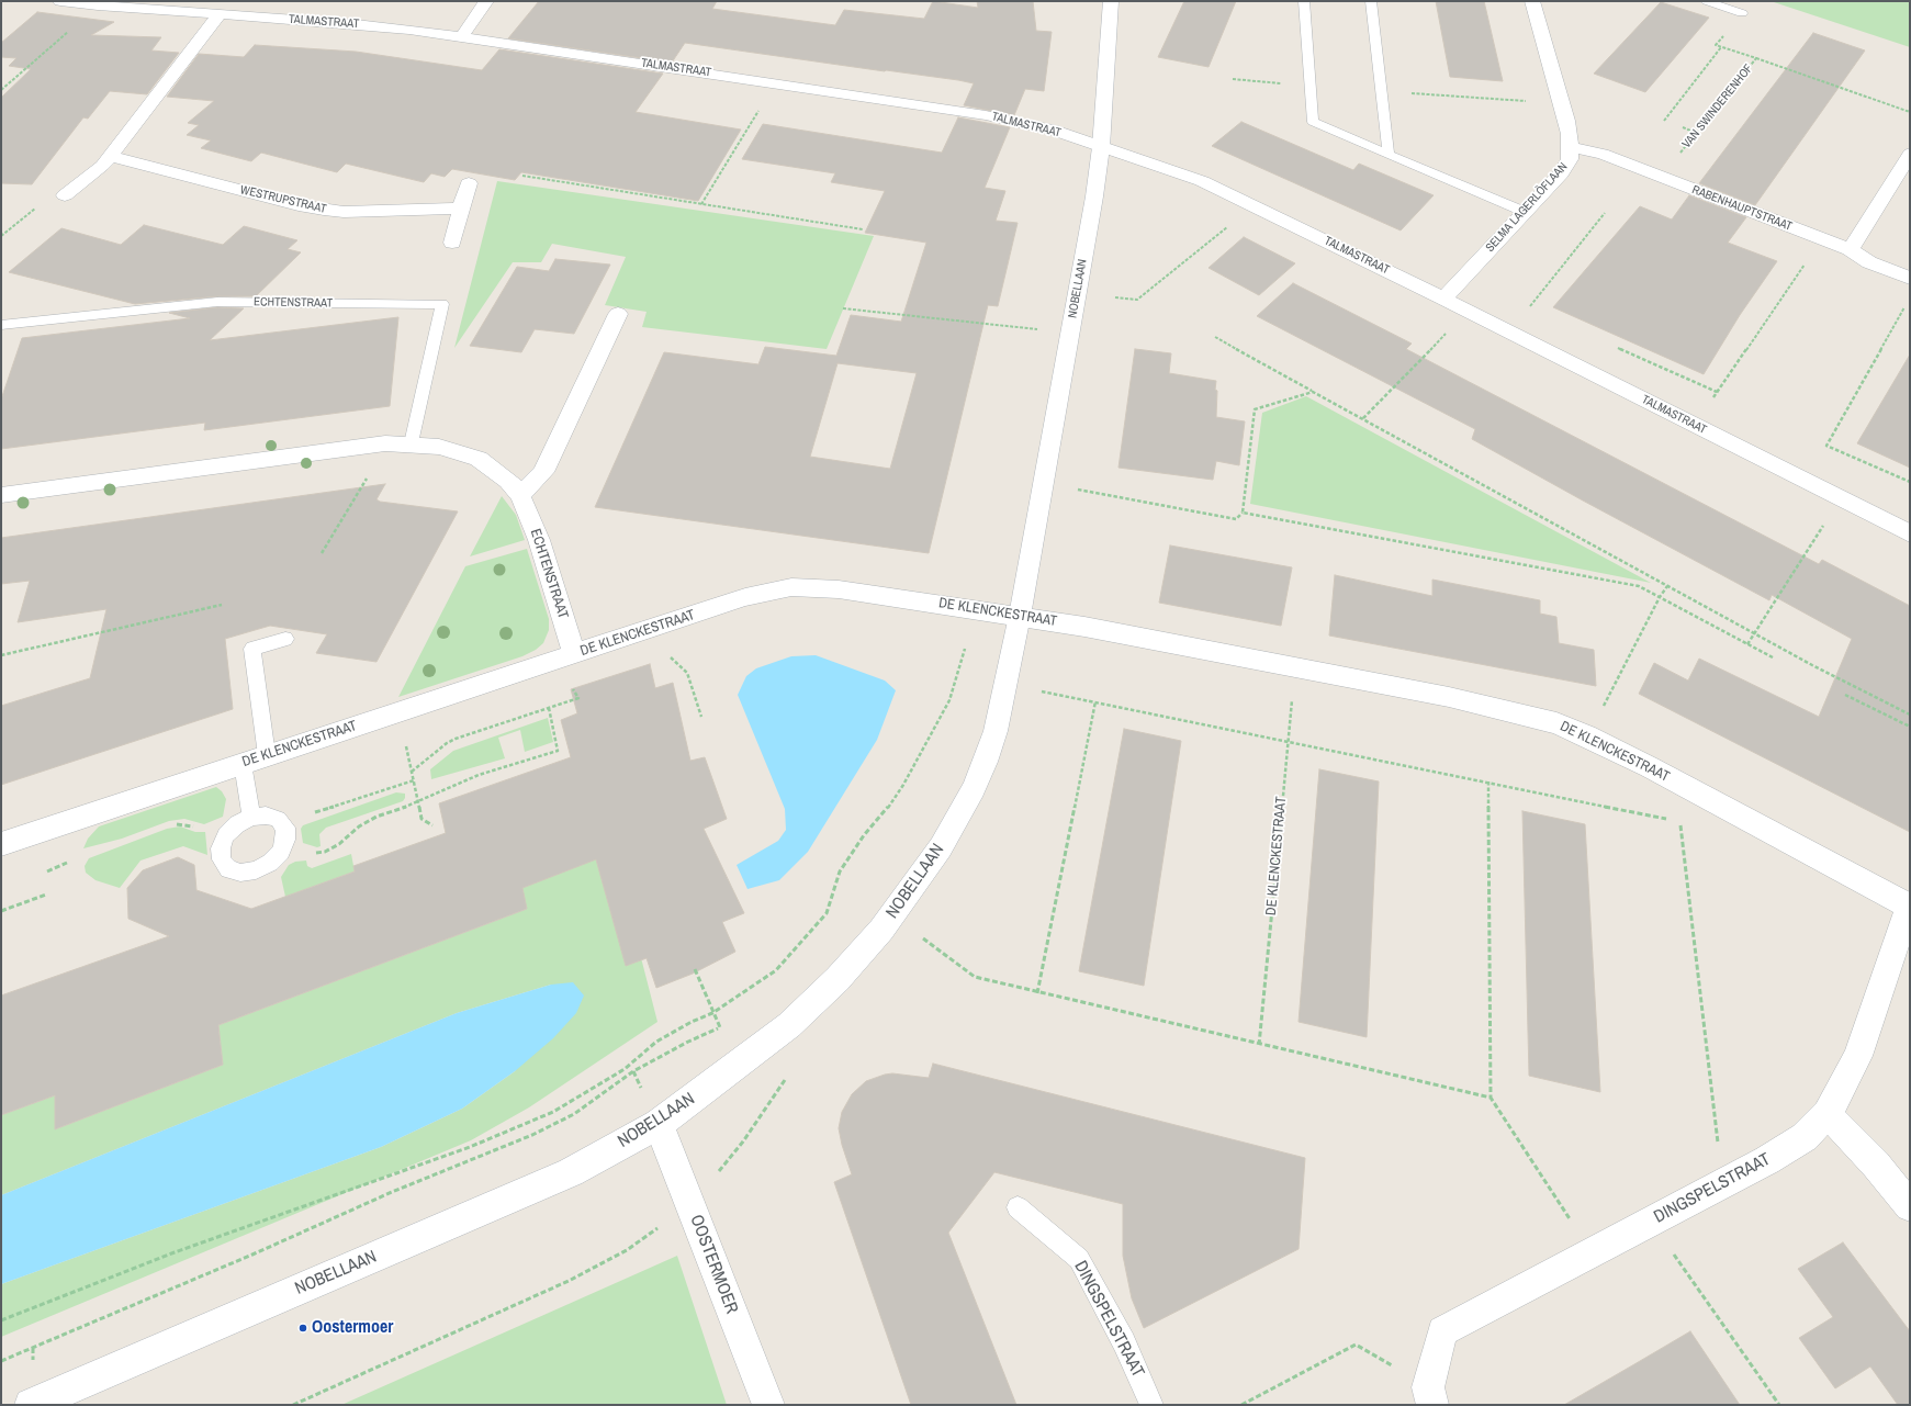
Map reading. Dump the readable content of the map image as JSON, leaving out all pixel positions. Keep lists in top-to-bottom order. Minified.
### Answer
{"streets":{"street":["TALMASTRAAT","WESTRUPSTRAAT","SELMA LAGERLÖFLAAN","RABENHAUPTSTRAAT","NOBELLAAN","ECHTENSTRAAT","DE KLENCKESTRAAT","DINGSPELSTRAAT","OOSTERMOER"],"path":["VAN SWINDERENHOF"]},"crossings":[["TALMASTRAAT","SELMA LAGERLÖFLAAN"],["TALMASTRAAT","NOBELLAAN"],["VAN SWINDERENHOF","RABENHAUPTSTRAAT"],["SELMA LAGERLÖFLAAN","RABENHAUPTSTRAAT"],["NOBELLAAN","DE KLENCKESTRAAT"],["NOBELLAAN","OOSTERMOER"],["ECHTENSTRAAT","DE KLENCKESTRAAT"],["DE KLENCKESTRAAT","DINGSPELSTRAAT"]],"places":["Oostermoer"]}
